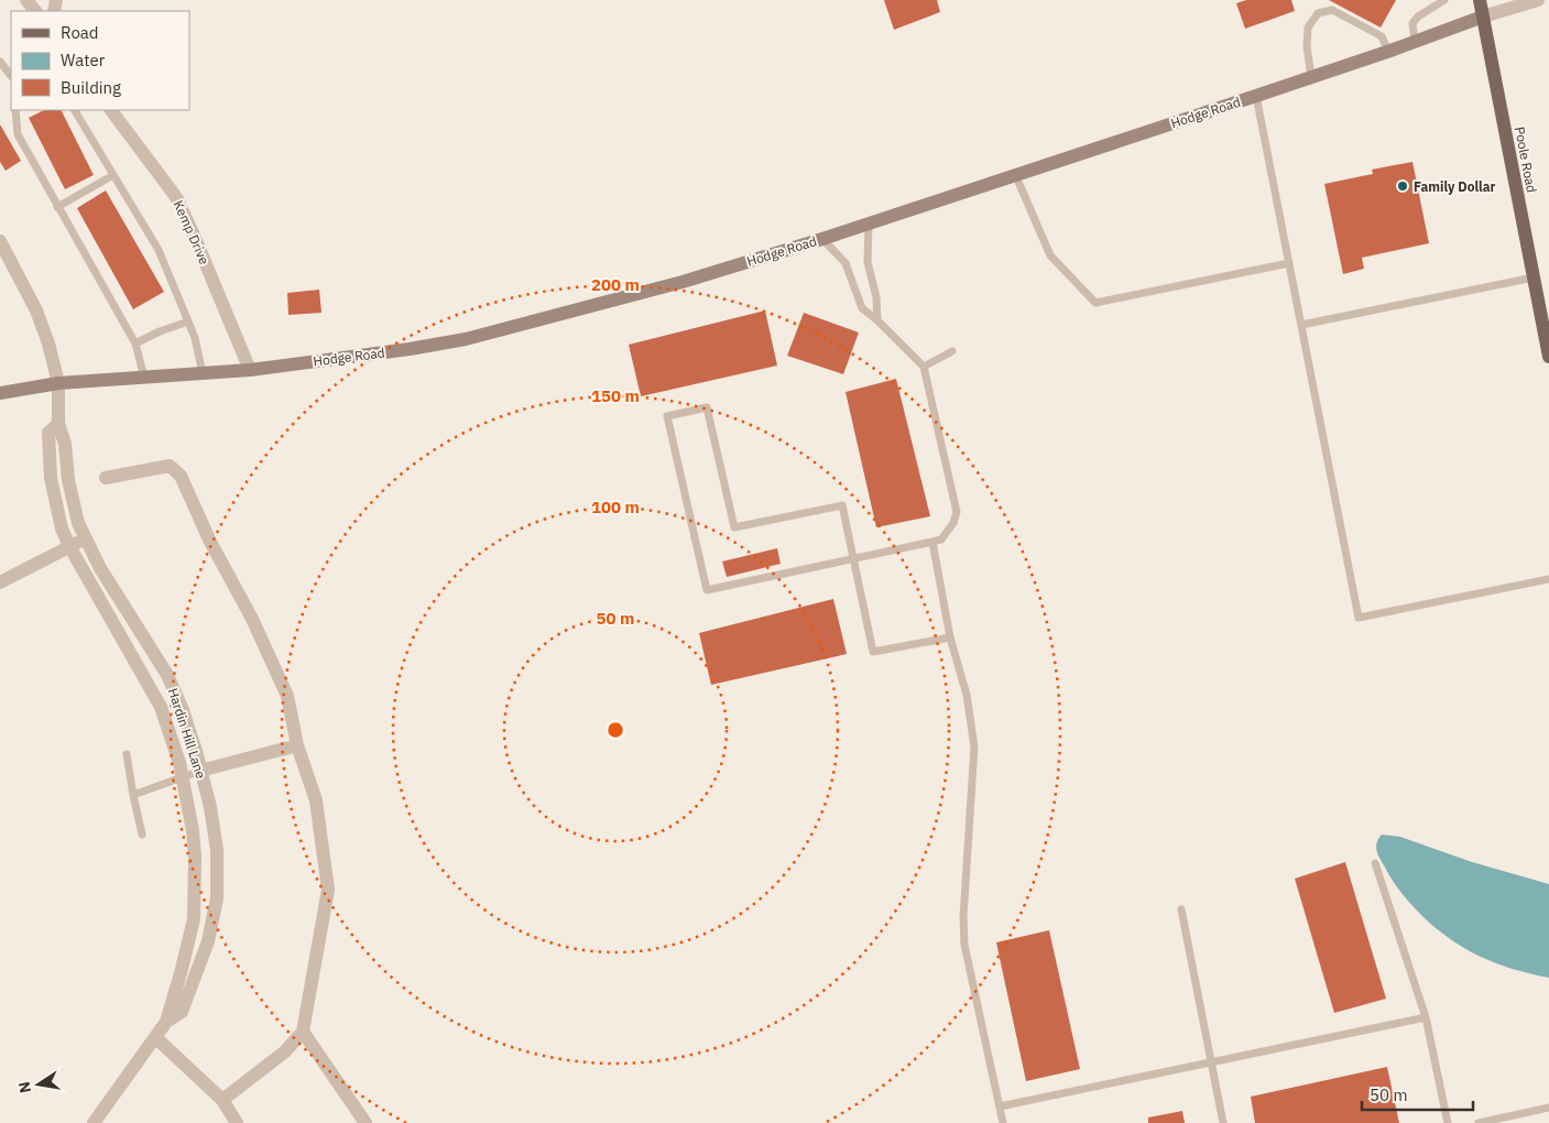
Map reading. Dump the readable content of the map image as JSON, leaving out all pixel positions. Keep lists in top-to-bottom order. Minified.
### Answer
{"streets":{"main road":["Hodge Road","Poole Road"],"street":["Kemp Drive","Hardin Hill Lane"]},"crossings":[["Hodge Road","Poole Road"],["Hodge Road","Kemp Drive"],["Hodge Road","Hardin Hill Lane"]],"places":["Family Dollar"],"legend":["Road","Water","Building"],"scale_bar":"50 m","north":"left","rings":["200 m","150 m","100 m","50 m"]}
